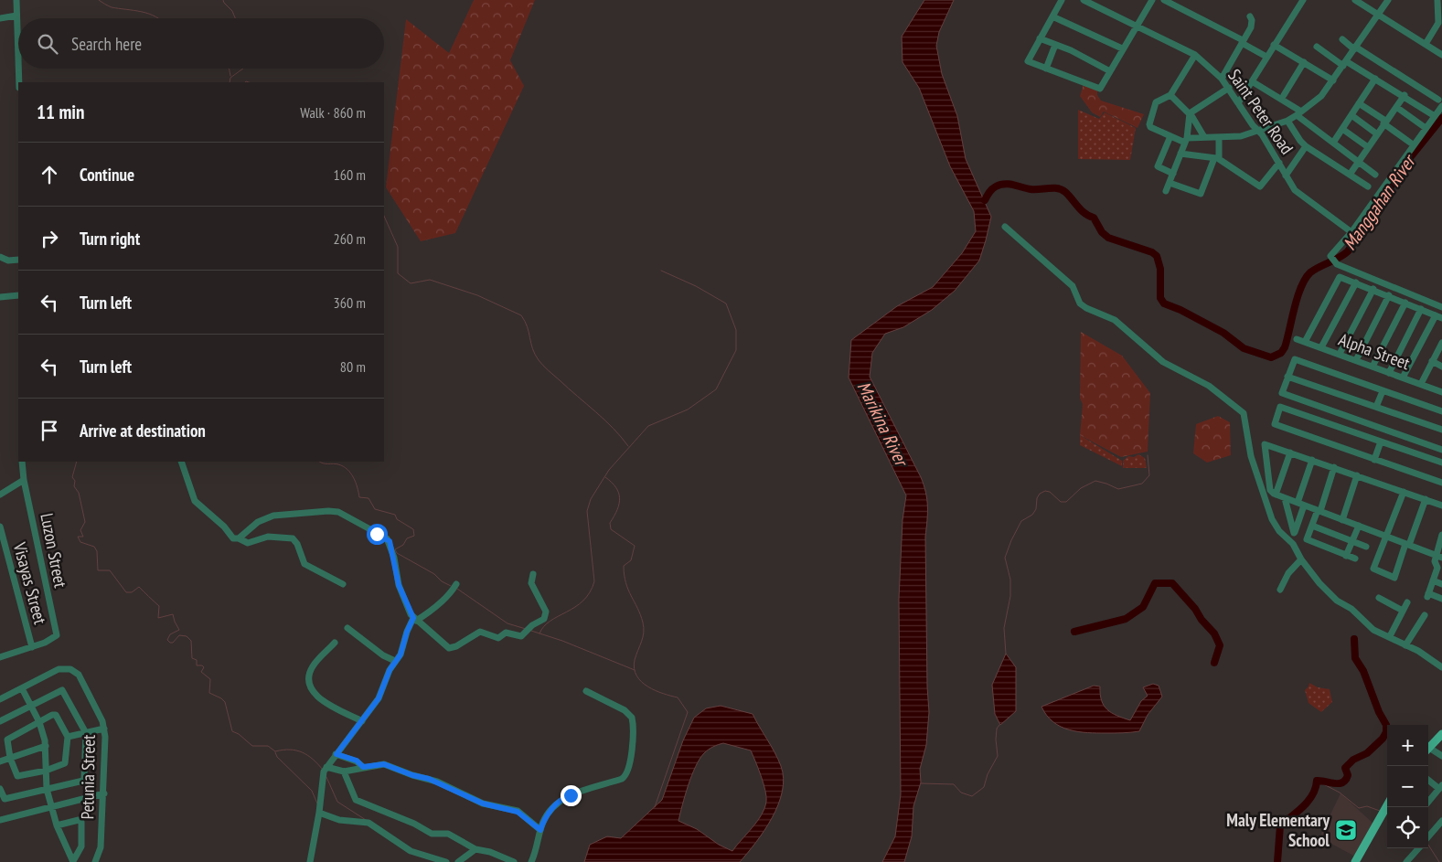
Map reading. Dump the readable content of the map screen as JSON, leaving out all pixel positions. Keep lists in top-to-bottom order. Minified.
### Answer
{"streets":{"street":["Saint Peter Road","Alpha Street","Luzon Street","Visayas Street","Petunia Street"]},"crossings":[["Luzon Street","Visayas Street"]],"water":["Manggahan River","Marikina River"],"places":{"school or university":["Maly Elementary School"]},"page":{"search":"Search here","heading":["11 min","Walk · 860 m"],"list":[["Continue","160 m"],["Turn right","260 m"],["Turn left","360 m"],["Turn left","80 m"],"Arrive at destination"],"map_buttons":["+","−"]}}
